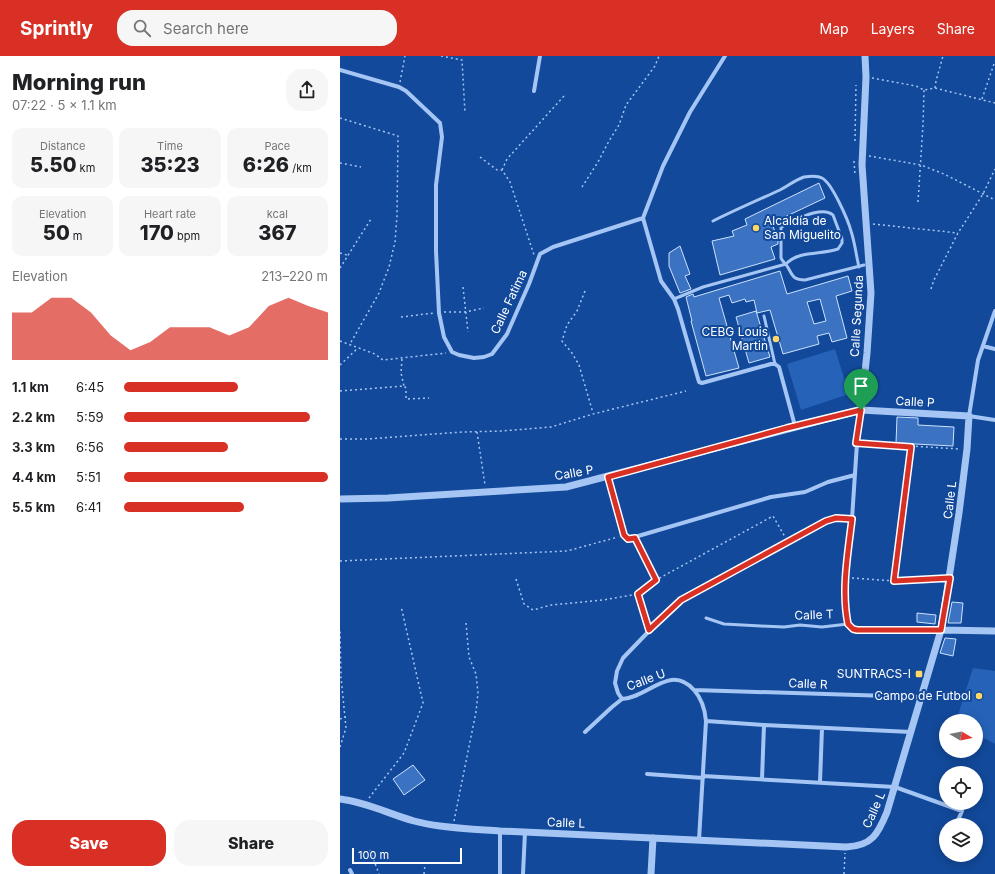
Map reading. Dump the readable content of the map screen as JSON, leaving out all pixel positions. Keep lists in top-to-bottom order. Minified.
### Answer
{"streets":{"street":["Calle Fatima","Calle Segunda","Calle P","Calle L","Calle T","Calle U","Calle R"]},"crossings":[["Calle Segunda","Calle P"],["Calle Segunda","Calle T"],["Calle Segunda","Calle U"],["Calle P","Calle L"],["Calle L","Calle T"],["Calle L","Calle U"],["Calle L","Calle R"],["Calle U","Calle R"]],"places":{"other":["Alcaldía de San Miguelito","CEBG Louis Martin","Campo de Futbol"],"transit":["SUNTRACS-I"]},"scale_bar":"100 m","north":"right","page":{"header":"Sprintly","search":"Search here","nav":["Map","Layers","Share"],"heading":["Morning run","07:22 · 5 × 1.1 km"],"stats":[["Distance","5.50 km"],["Time","35:23"],["Pace","6:26 /km"],["Elevation","50 m"],["Heart rate","170 bpm"],["kcal","367"]],"chart":["Elevation","213–220 m"],"list":[{"name":"1.1 km","note":"6:45"},{"name":"2.2 km","note":"5:59"},{"name":"3.3 km","note":"6:56"},{"name":"4.4 km","note":"5:51"},{"name":"5.5 km","note":"6:41"}],"buttons":["Save","Share"],"scale":"100 m"}}
